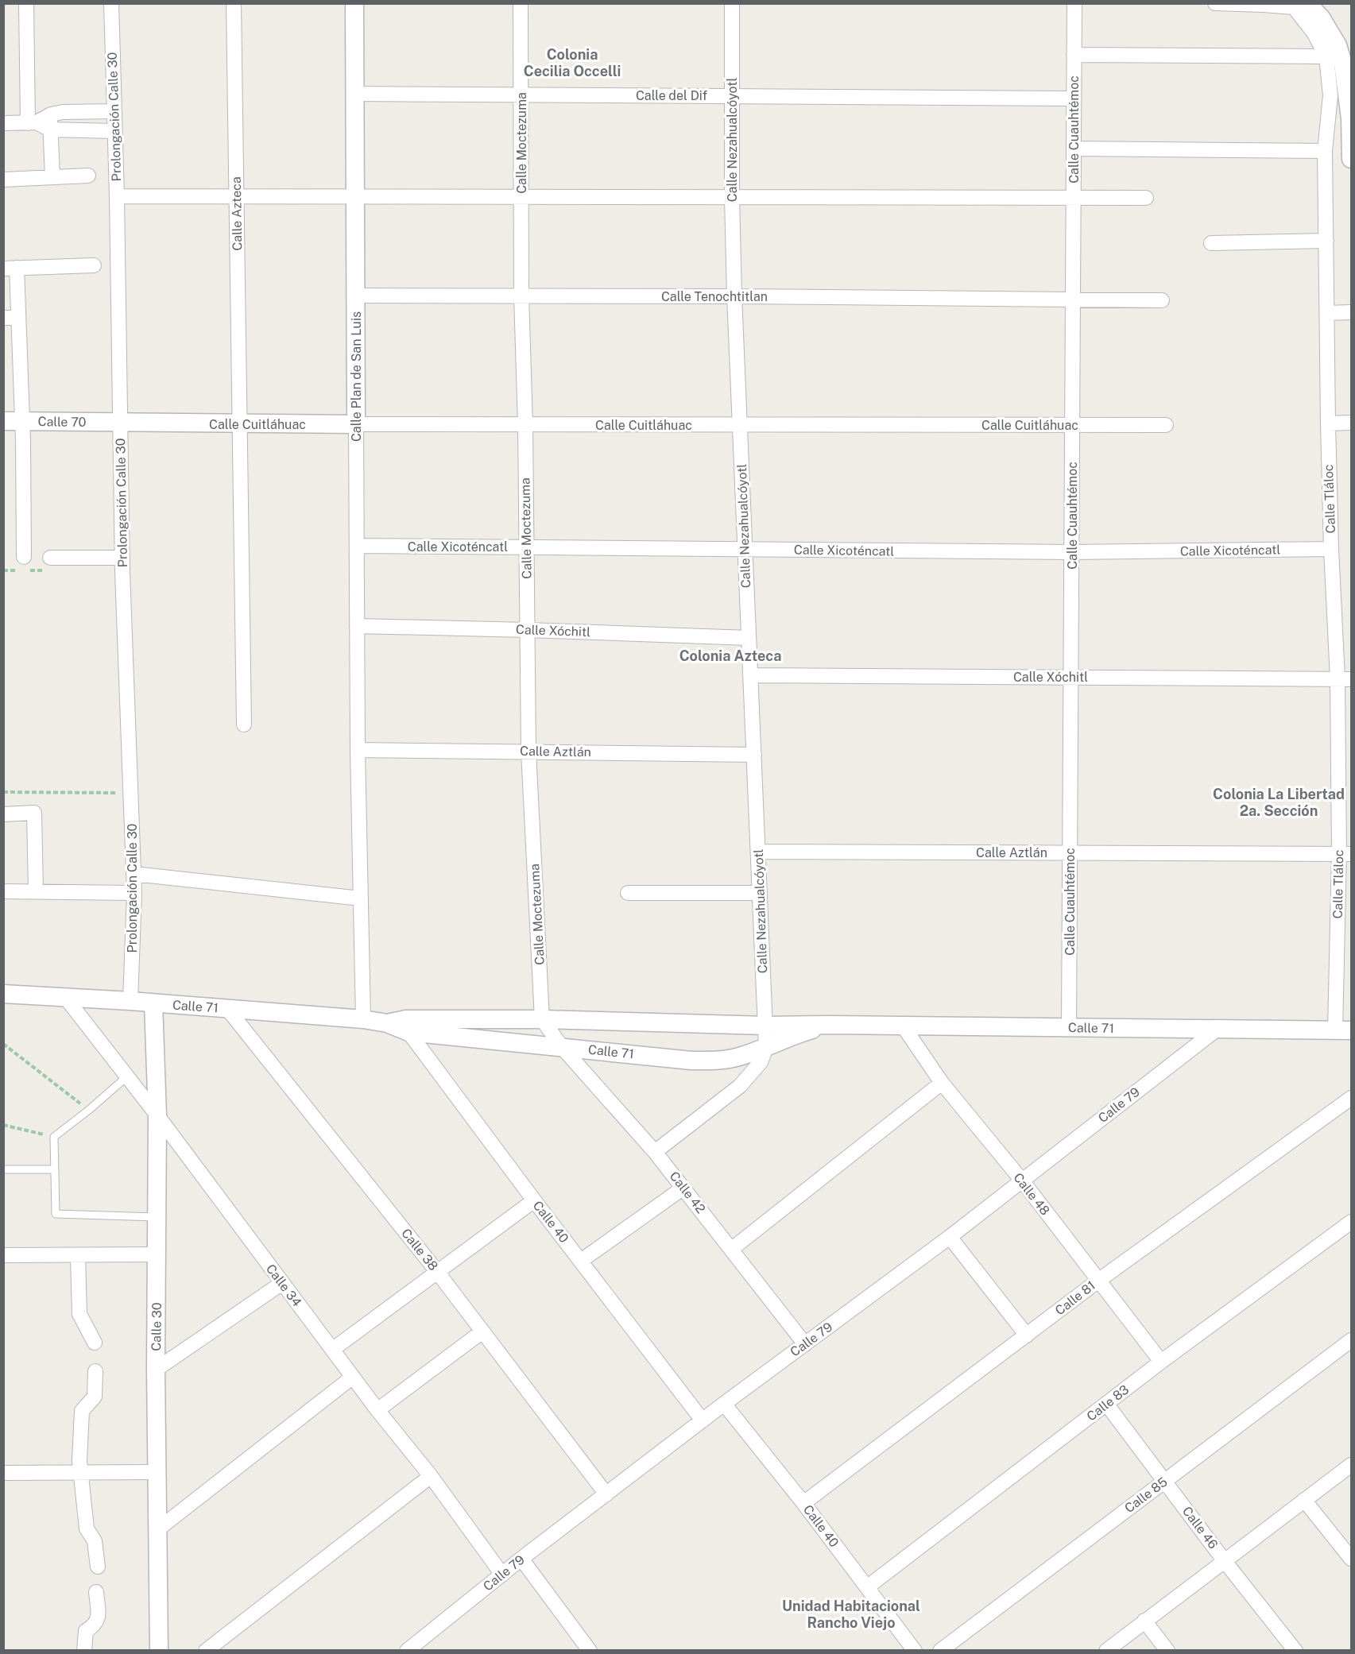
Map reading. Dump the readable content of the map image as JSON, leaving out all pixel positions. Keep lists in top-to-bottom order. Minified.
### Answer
{"streets":{"street":["Calle del Dif","Prolongación Calle 30","Calle Cuauhtémoc","Calle Nezahualcóyotl","Calle Moctezuma","Calle Azteca","Calle Tenochtitlan","Calle Plan de San Luis","Calle 70","Calle Cuitláhuac","Calle Tláloc","Calle Xicoténcatl","Calle Xóchitl","Calle Aztlán","Calle 71","Calle 79","Calle 42","Calle 48","Calle 40","Calle 38","Calle 34","Calle 81","Calle 30","Calle 83","Calle 85","Calle 46"]},"crossings":[["Calle del Dif","Calle Cuauhtémoc"],["Calle del Dif","Calle Nezahualcóyotl"],["Calle del Dif","Calle Moctezuma"],["Calle del Dif","Calle Plan de San Luis"],["Prolongación Calle 30","Calle 70"],["Prolongación Calle 30","Calle Cuitláhuac"],["Prolongación Calle 30","Calle 71"],["Calle Cuauhtémoc","Calle Tenochtitlan"],["Calle Cuauhtémoc","Calle Cuitláhuac"],["Calle Cuauhtémoc","Calle Xicoténcatl"],["Calle Cuauhtémoc","Calle Xóchitl"],["Calle Cuauhtémoc","Calle Aztlán"],["Calle Cuauhtémoc","Calle 71"],["Calle Nezahualcóyotl","Calle Tenochtitlan"],["Calle Nezahualcóyotl","Calle Cuitláhuac"],["Calle Nezahualcóyotl","Calle Xicoténcatl"],["Calle Nezahualcóyotl","Calle Xóchitl"],["Calle Nezahualcóyotl","Calle Aztlán"],["Calle Nezahualcóyotl","Calle 71"],["Calle Moctezuma","Calle Tenochtitlan"],["Calle Moctezuma","Calle Cuitláhuac"],["Calle Moctezuma","Calle Xicoténcatl"],["Calle Moctezuma","Calle Xóchitl"],["Calle Moctezuma","Calle Aztlán"],["Calle Moctezuma","Calle 71"],["Calle Azteca","Calle Cuitláhuac"],["Calle Tenochtitlan","Calle Plan de San Luis"],["Calle Plan de San Luis","Calle Cuitláhuac"],["Calle Plan de San Luis","Calle Xicoténcatl"],["Calle Plan de San Luis","Calle Xóchitl"],["Calle Plan de San Luis","Calle Aztlán"],["Calle Plan de San Luis","Calle 71"],["Calle 70","Calle Cuitláhuac"],["Calle Tláloc","Calle Xicoténcatl"],["Calle Tláloc","Calle Xóchitl"],["Calle Tláloc","Calle Aztlán"],["Calle Tláloc","Calle 71"],["Calle 71","Calle 79"],["Calle 71","Calle 42"],["Calle 71","Calle 48"],["Calle 71","Calle 40"],["Calle 71","Calle 38"],["Calle 71","Calle 34"],["Calle 71","Calle 30"],["Calle 79","Calle 42"],["Calle 79","Calle 48"],["Calle 79","Calle 40"],["Calle 79","Calle 38"],["Calle 79","Calle 34"],["Calle 48","Calle 81"],["Calle 48","Calle 83"],["Calle 40","Calle 81"],["Calle 40","Calle 83"],["Calle 34","Calle 30"],["Calle 83","Calle 46"],["Calle 85","Calle 46"]],"districts":["Colonia Cecilia Occelli","Colonia Azteca","Colonia La Libertad 2a. Sección","Unidad Habitacional Rancho Viejo"]}
